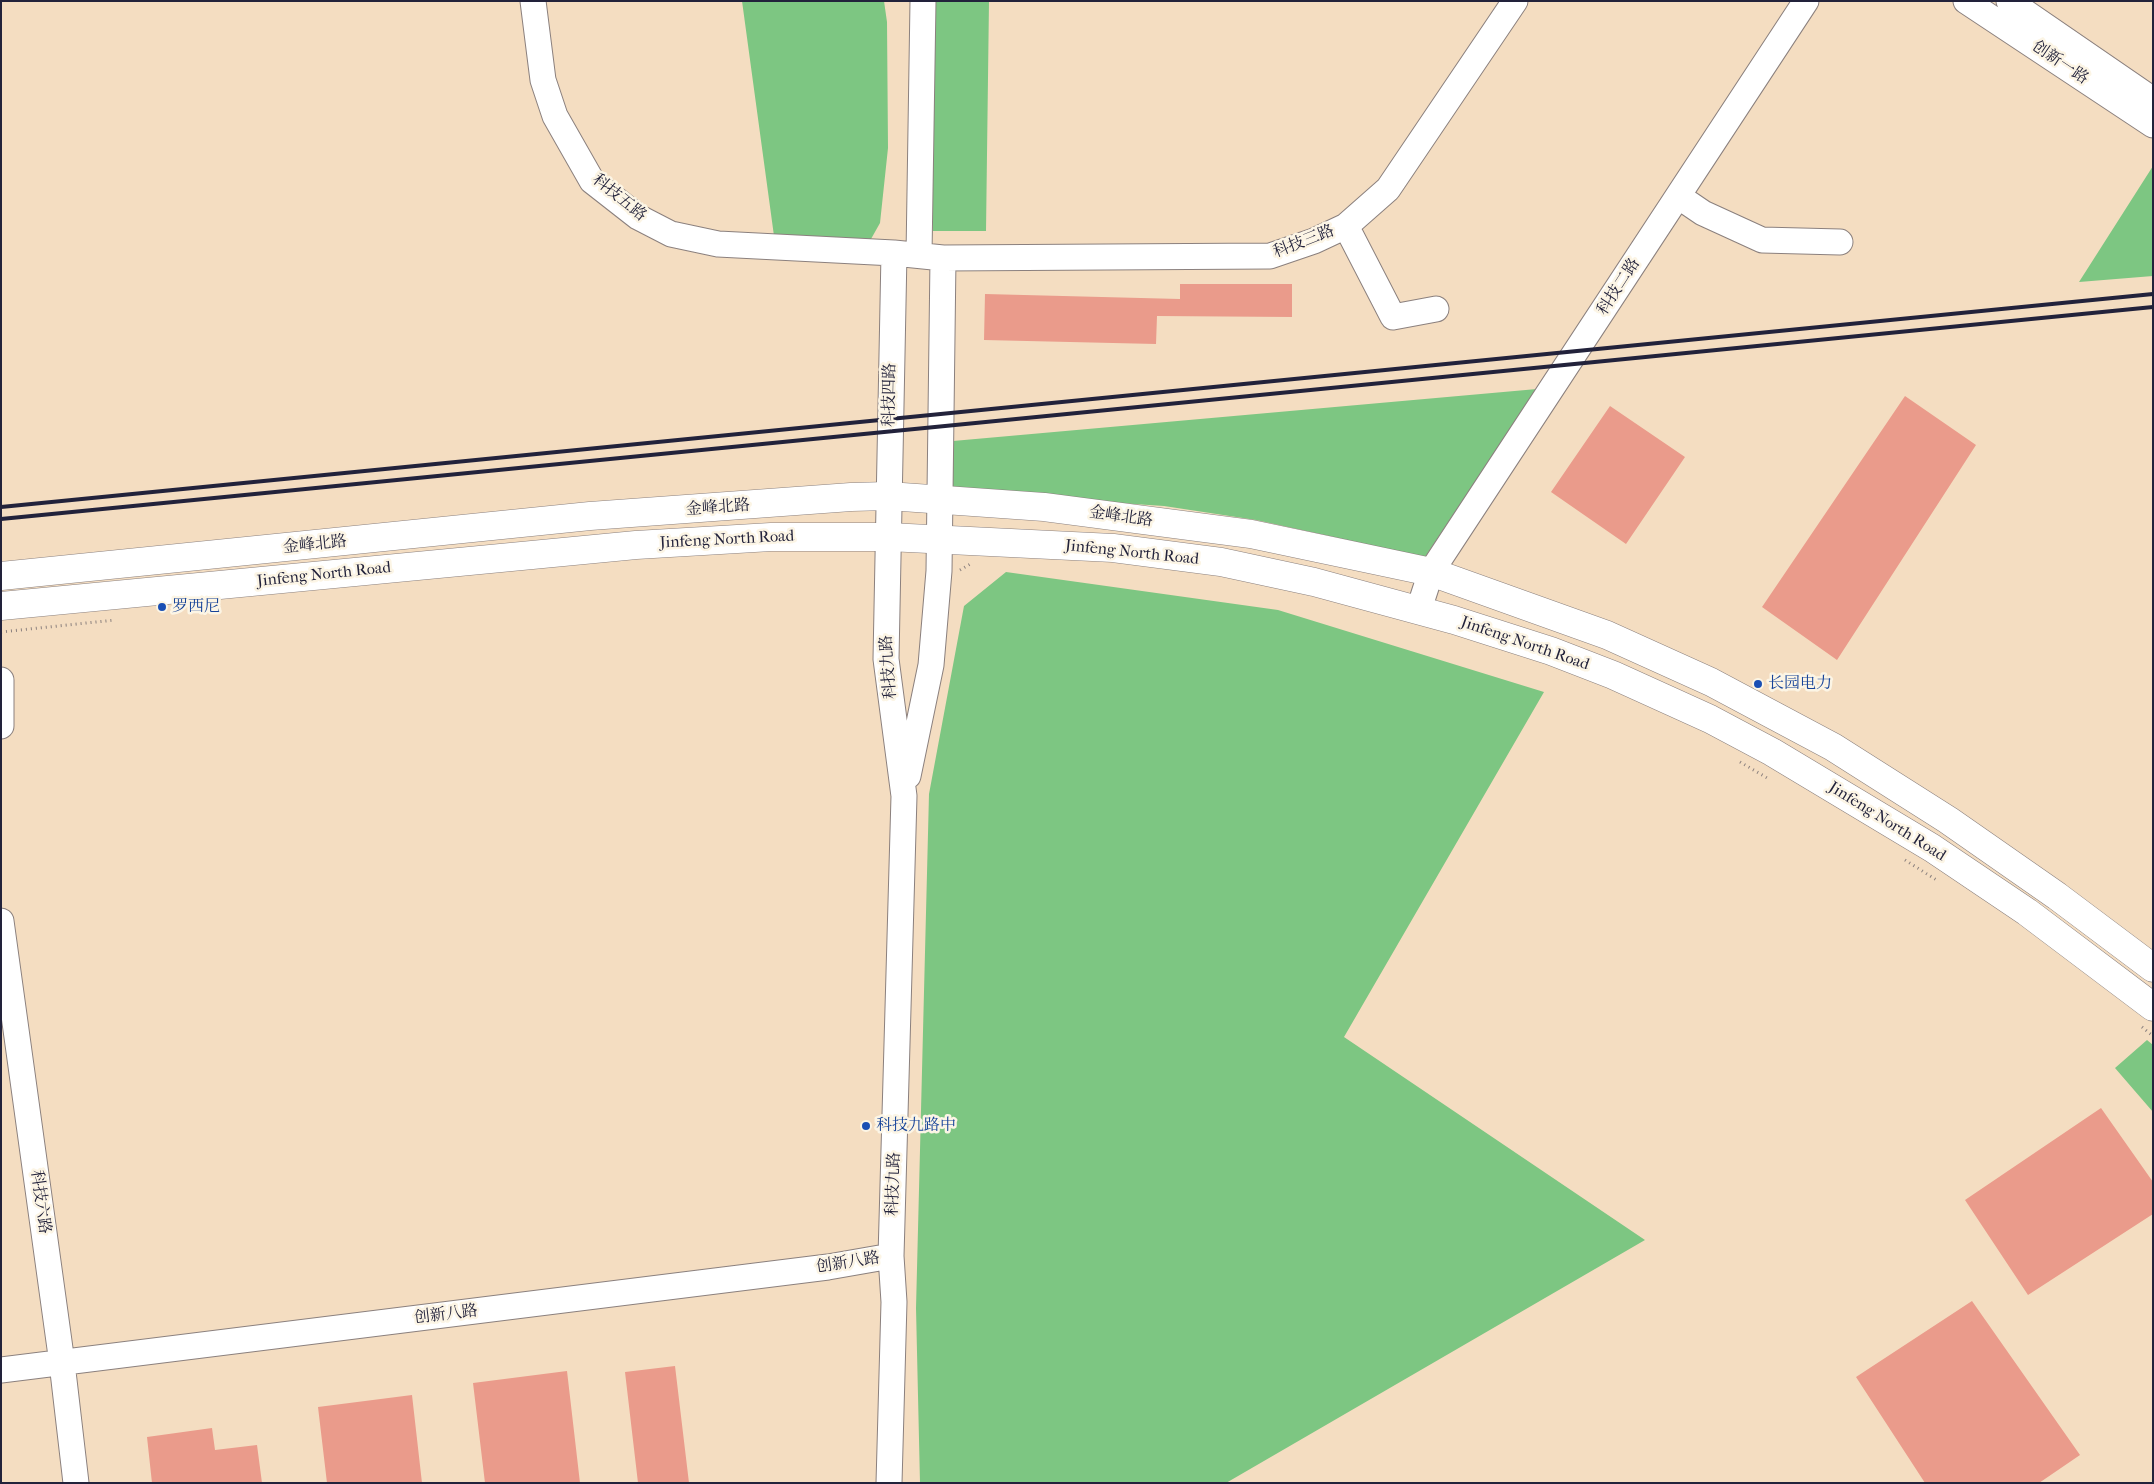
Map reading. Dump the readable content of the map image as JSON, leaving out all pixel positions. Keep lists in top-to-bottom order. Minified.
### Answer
{"streets":{"main road":["金峰北路","Jinfeng North Road"],"street":["创新一路","科技五路","科技三路","科技二路","科技四路","科技九路","科技六路","创新八路"]},"crossings":[["科技五路","科技三路"],["科技五路","科技四路"],["科技二路","金峰北路"],["科技二路","Jinfeng North Road"],["科技四路","金峰北路"],["科技四路","Jinfeng North Road"],["科技四路","科技九路"],["金峰北路","Jinfeng North Road"],["Jinfeng North Road","科技九路"],["科技九路","创新八路"],["科技六路","创新八路"]],"places":["罗西尼","长园电力","科技九路中"]}
